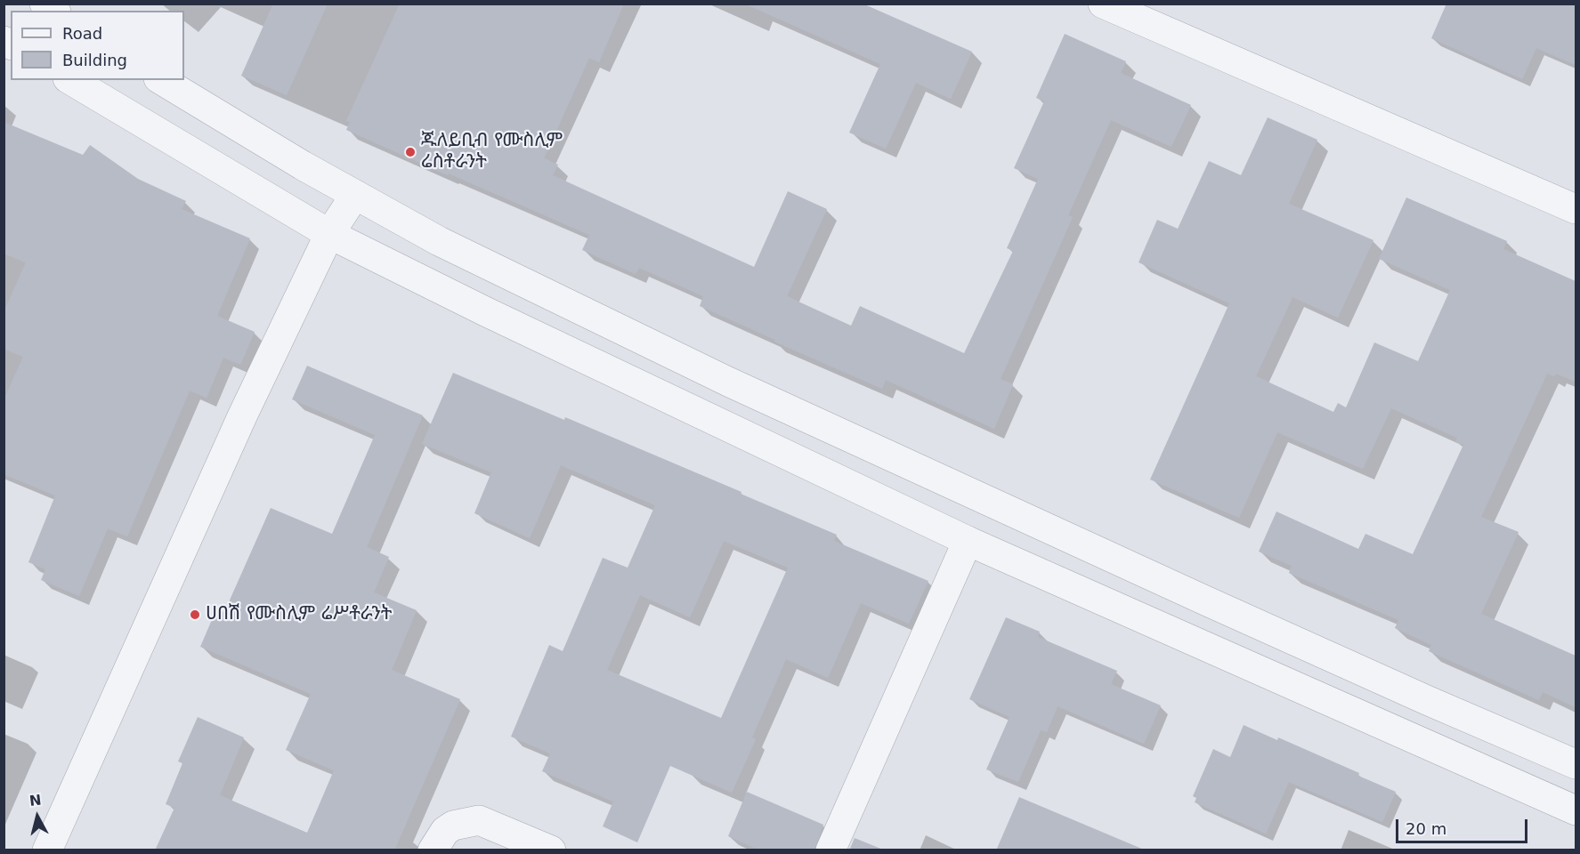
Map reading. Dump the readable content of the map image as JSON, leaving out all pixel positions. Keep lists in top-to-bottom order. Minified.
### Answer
{"places":["ጁለይቢብ የሙስሊም ሬስቶራንት","ሀበሽ የሙስሊም ሬሥቶራንት"],"legend":["Road","Building"],"scale_bar":"20 m","north":"top"}
